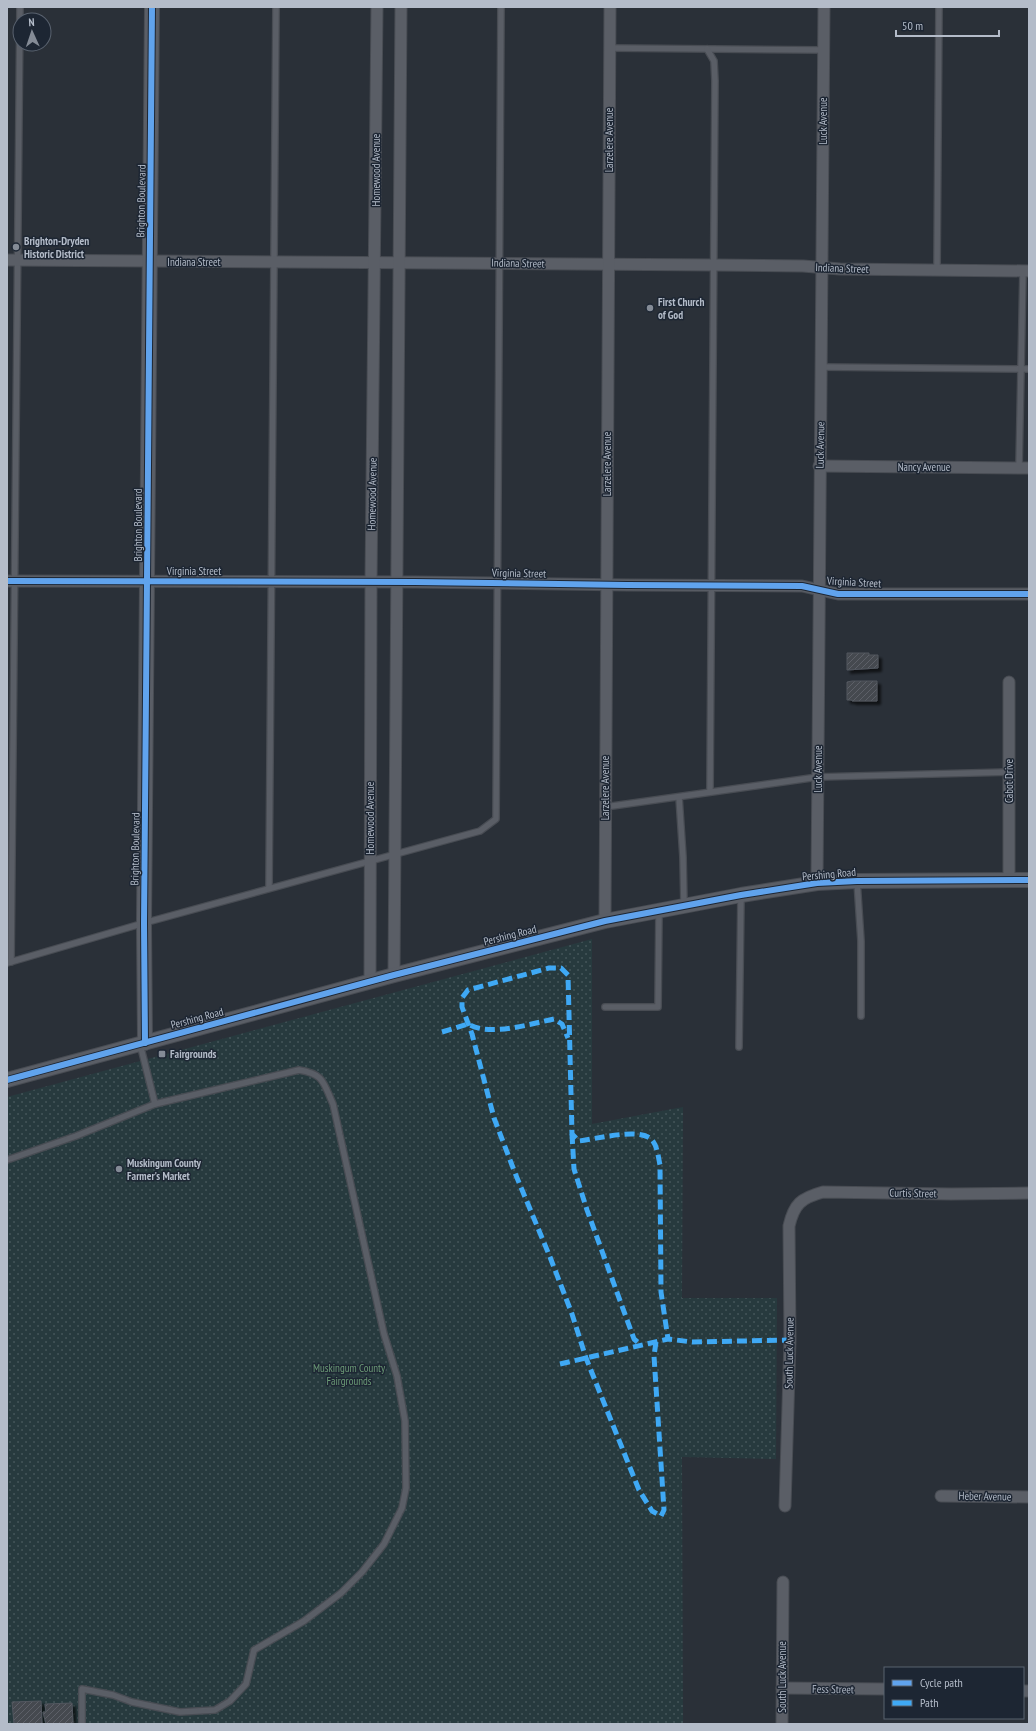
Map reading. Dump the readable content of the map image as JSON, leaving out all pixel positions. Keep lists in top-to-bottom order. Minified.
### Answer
{"streets":{"street":["Luck Avenue","Larzelere Avenue","Homewood Avenue","Brighton Boulevard","Indiana Street","Nancy Avenue","Virginia Street","Cabot Drive","Pershing Road","Curtis Street","South Luck Avenue","Heber Avenue","Fess Street"]},"crossings":[["Luck Avenue","Indiana Street"],["Luck Avenue","Nancy Avenue"],["Luck Avenue","Virginia Street"],["Luck Avenue","Pershing Road"],["Larzelere Avenue","Indiana Street"],["Larzelere Avenue","Virginia Street"],["Larzelere Avenue","Pershing Road"],["Homewood Avenue","Indiana Street"],["Homewood Avenue","Virginia Street"],["Homewood Avenue","Pershing Road"],["Brighton Boulevard","Indiana Street"],["Brighton Boulevard","Virginia Street"],["Brighton Boulevard","Pershing Road"],["Cabot Drive","Pershing Road"],["Curtis Street","South Luck Avenue"],["South Luck Avenue","Fess Street"]],"parks":["Muskingum County Fairgrounds"],"places":{"other":["Brighton-Dryden Historic District","First Church of God","Muskingum County Farmer's Market"],"transit":["Fairgrounds"]},"legend":["Cycle path","Path"],"scale_bar":"50 m","north":"top"}
